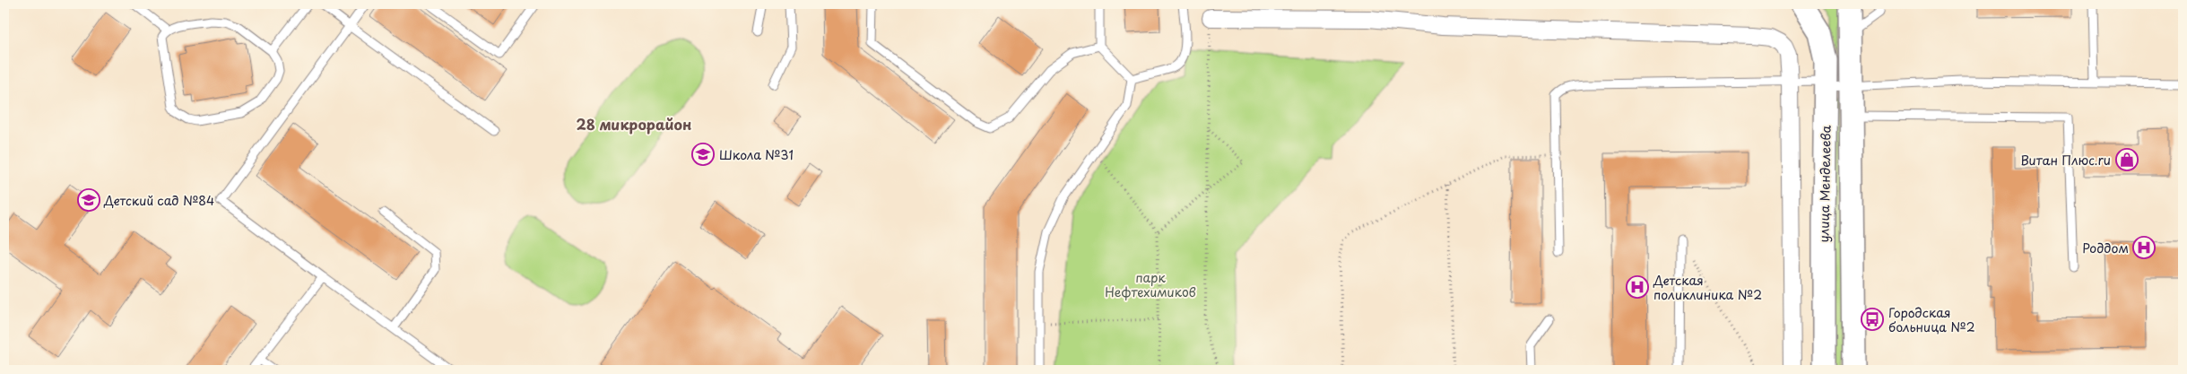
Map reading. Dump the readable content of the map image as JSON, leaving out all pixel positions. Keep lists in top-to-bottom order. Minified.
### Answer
{"streets":{"street":["улица Менделеева"]},"districts":["28 микрорайон"],"parks":["парк Нефтехимиков"],"places":{"school or university":["Школа №31","Детский сад №84"],"shop":["Витан Плюс.ru"],"hospital":["Роддом","Детская поликлиника №2"],"bus stop":["Городская больница №2"]}}
